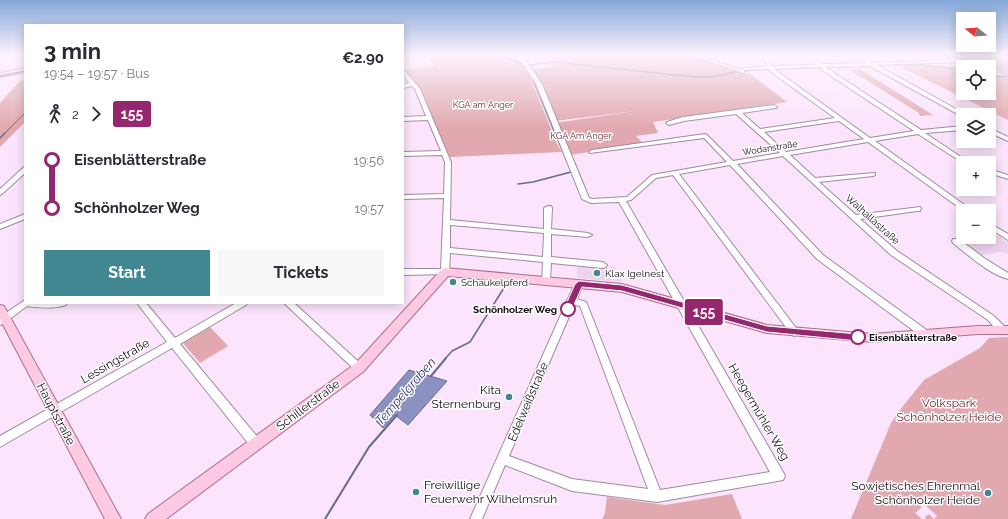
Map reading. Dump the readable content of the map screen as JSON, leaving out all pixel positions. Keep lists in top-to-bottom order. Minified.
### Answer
{"streets":{"main road":["Schillerstraße","Hauptstraße"],"street":["Wodanstraße","Walhallastraße","Lessingstraße","Edelweißstraße","Heegermühler Weg"]},"crossings":[["Wodanstraße","Walhallastraße"],["Wodanstraße","Heegermühler Weg"],["Lessingstraße","Hauptstraße"],["Edelweißstraße","Heegermühler Weg"]],"water":["Tempelgraben"],"parks":["KGA am Anger","KGA Am Anger","Volkspark Schönholzer Heide"],"places":["Klax Igelnest","Schaukelpferd","Schönholzer Weg","Eisenblätterstraße","Kita Sternenburg","Freiwillige Feuerwehr Wilhelmsruh","Sowjetisches Ehrenmal Schönholzer Heide"],"lines":["bus line 155"],"north":"left","page":{"on_map":"155","map_buttons":["+","−"],"heading":["3 min","19:54 – 19:57 · Bus","€2.90"],"legs":["2","155"],"list":[{"name":"Eisenblätterstraße","value":"19:56"},{"name":"Schönholzer Weg","value":"19:57"}],"buttons":["Start","Tickets"]}}
